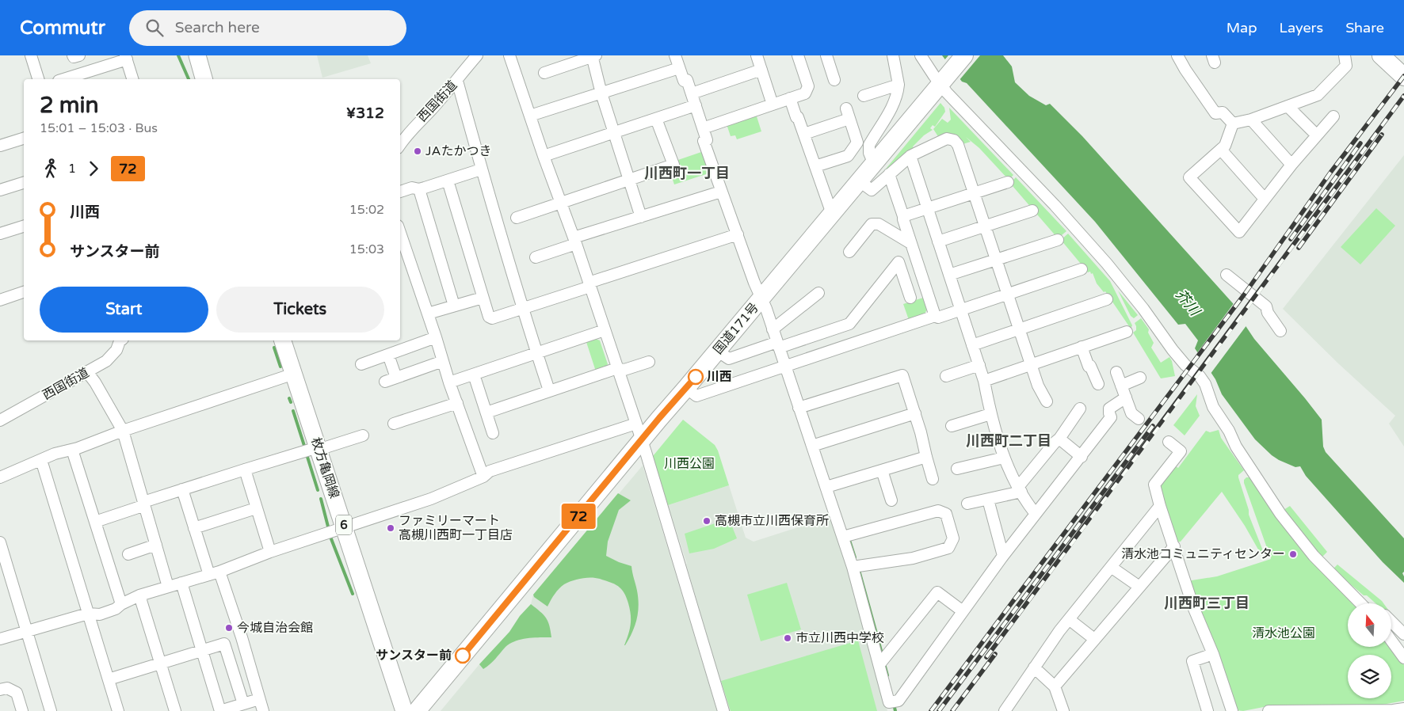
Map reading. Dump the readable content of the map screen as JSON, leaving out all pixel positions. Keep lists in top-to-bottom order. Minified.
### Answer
{"streets":{"highway":["国道171号"],"main road":["枚方亀岡線","6"],"street":["西国街道"]},"districts":["川西町一丁目","川西町二丁目","川西町三丁目"],"water":["芥川"],"parks":["川西公園","清水池公園"],"places":["JAたかつき","川西","高槻市立川西保育所","ファミリーマート 高槻川西町一丁目店","清水池コミュニティセンター","今城自治会館","市立川西中学校","サンスター前"],"lines":["bus line 72"],"north":"top","page":{"header":"Commutr","search":"Search here","nav":["Map","Layers","Share"],"on_map":"72","heading":["2 min","15:01 – 15:03 · Bus","¥312"],"legs":["1","72"],"list":[{"name":"川西","value":"15:02"},{"name":"サンスター前","value":"15:03"}],"buttons":["Start","Tickets"]}}
